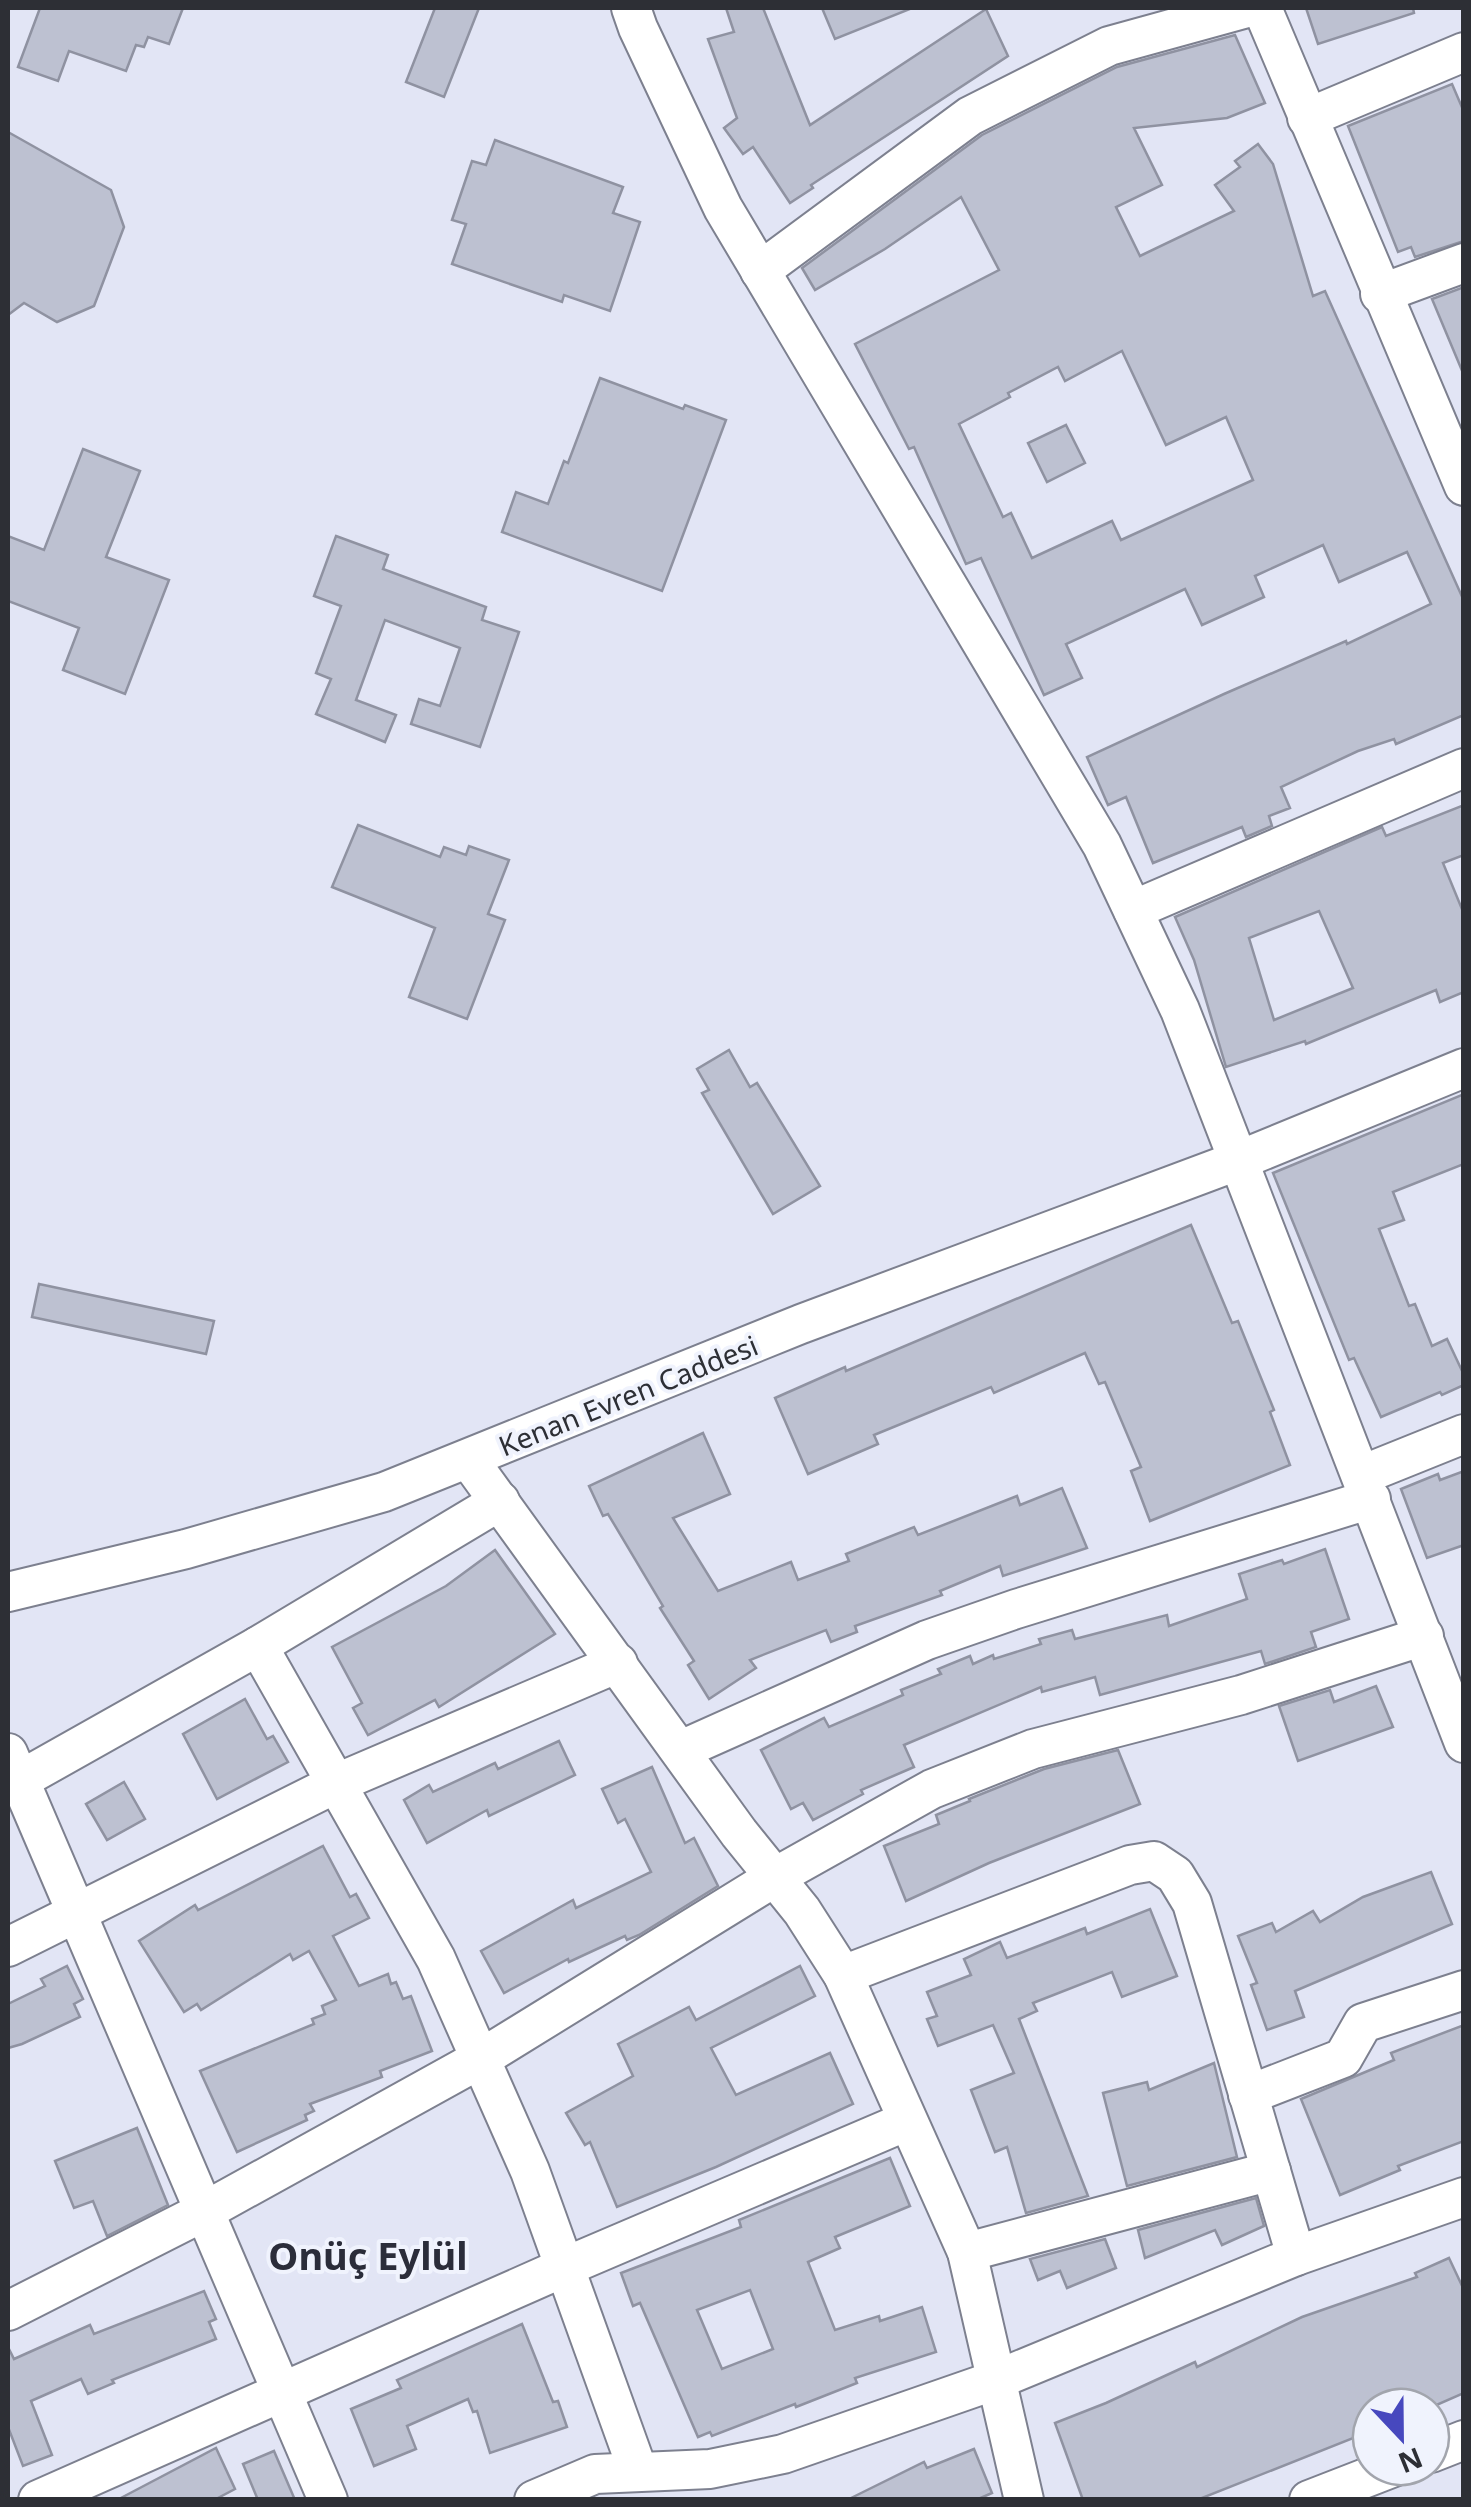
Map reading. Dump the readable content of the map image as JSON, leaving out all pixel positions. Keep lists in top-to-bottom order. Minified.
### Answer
{"streets":{"street":["Kenan Evren Caddesi"]},"districts":["Onüç Eylül"],"north":"bottom"}
